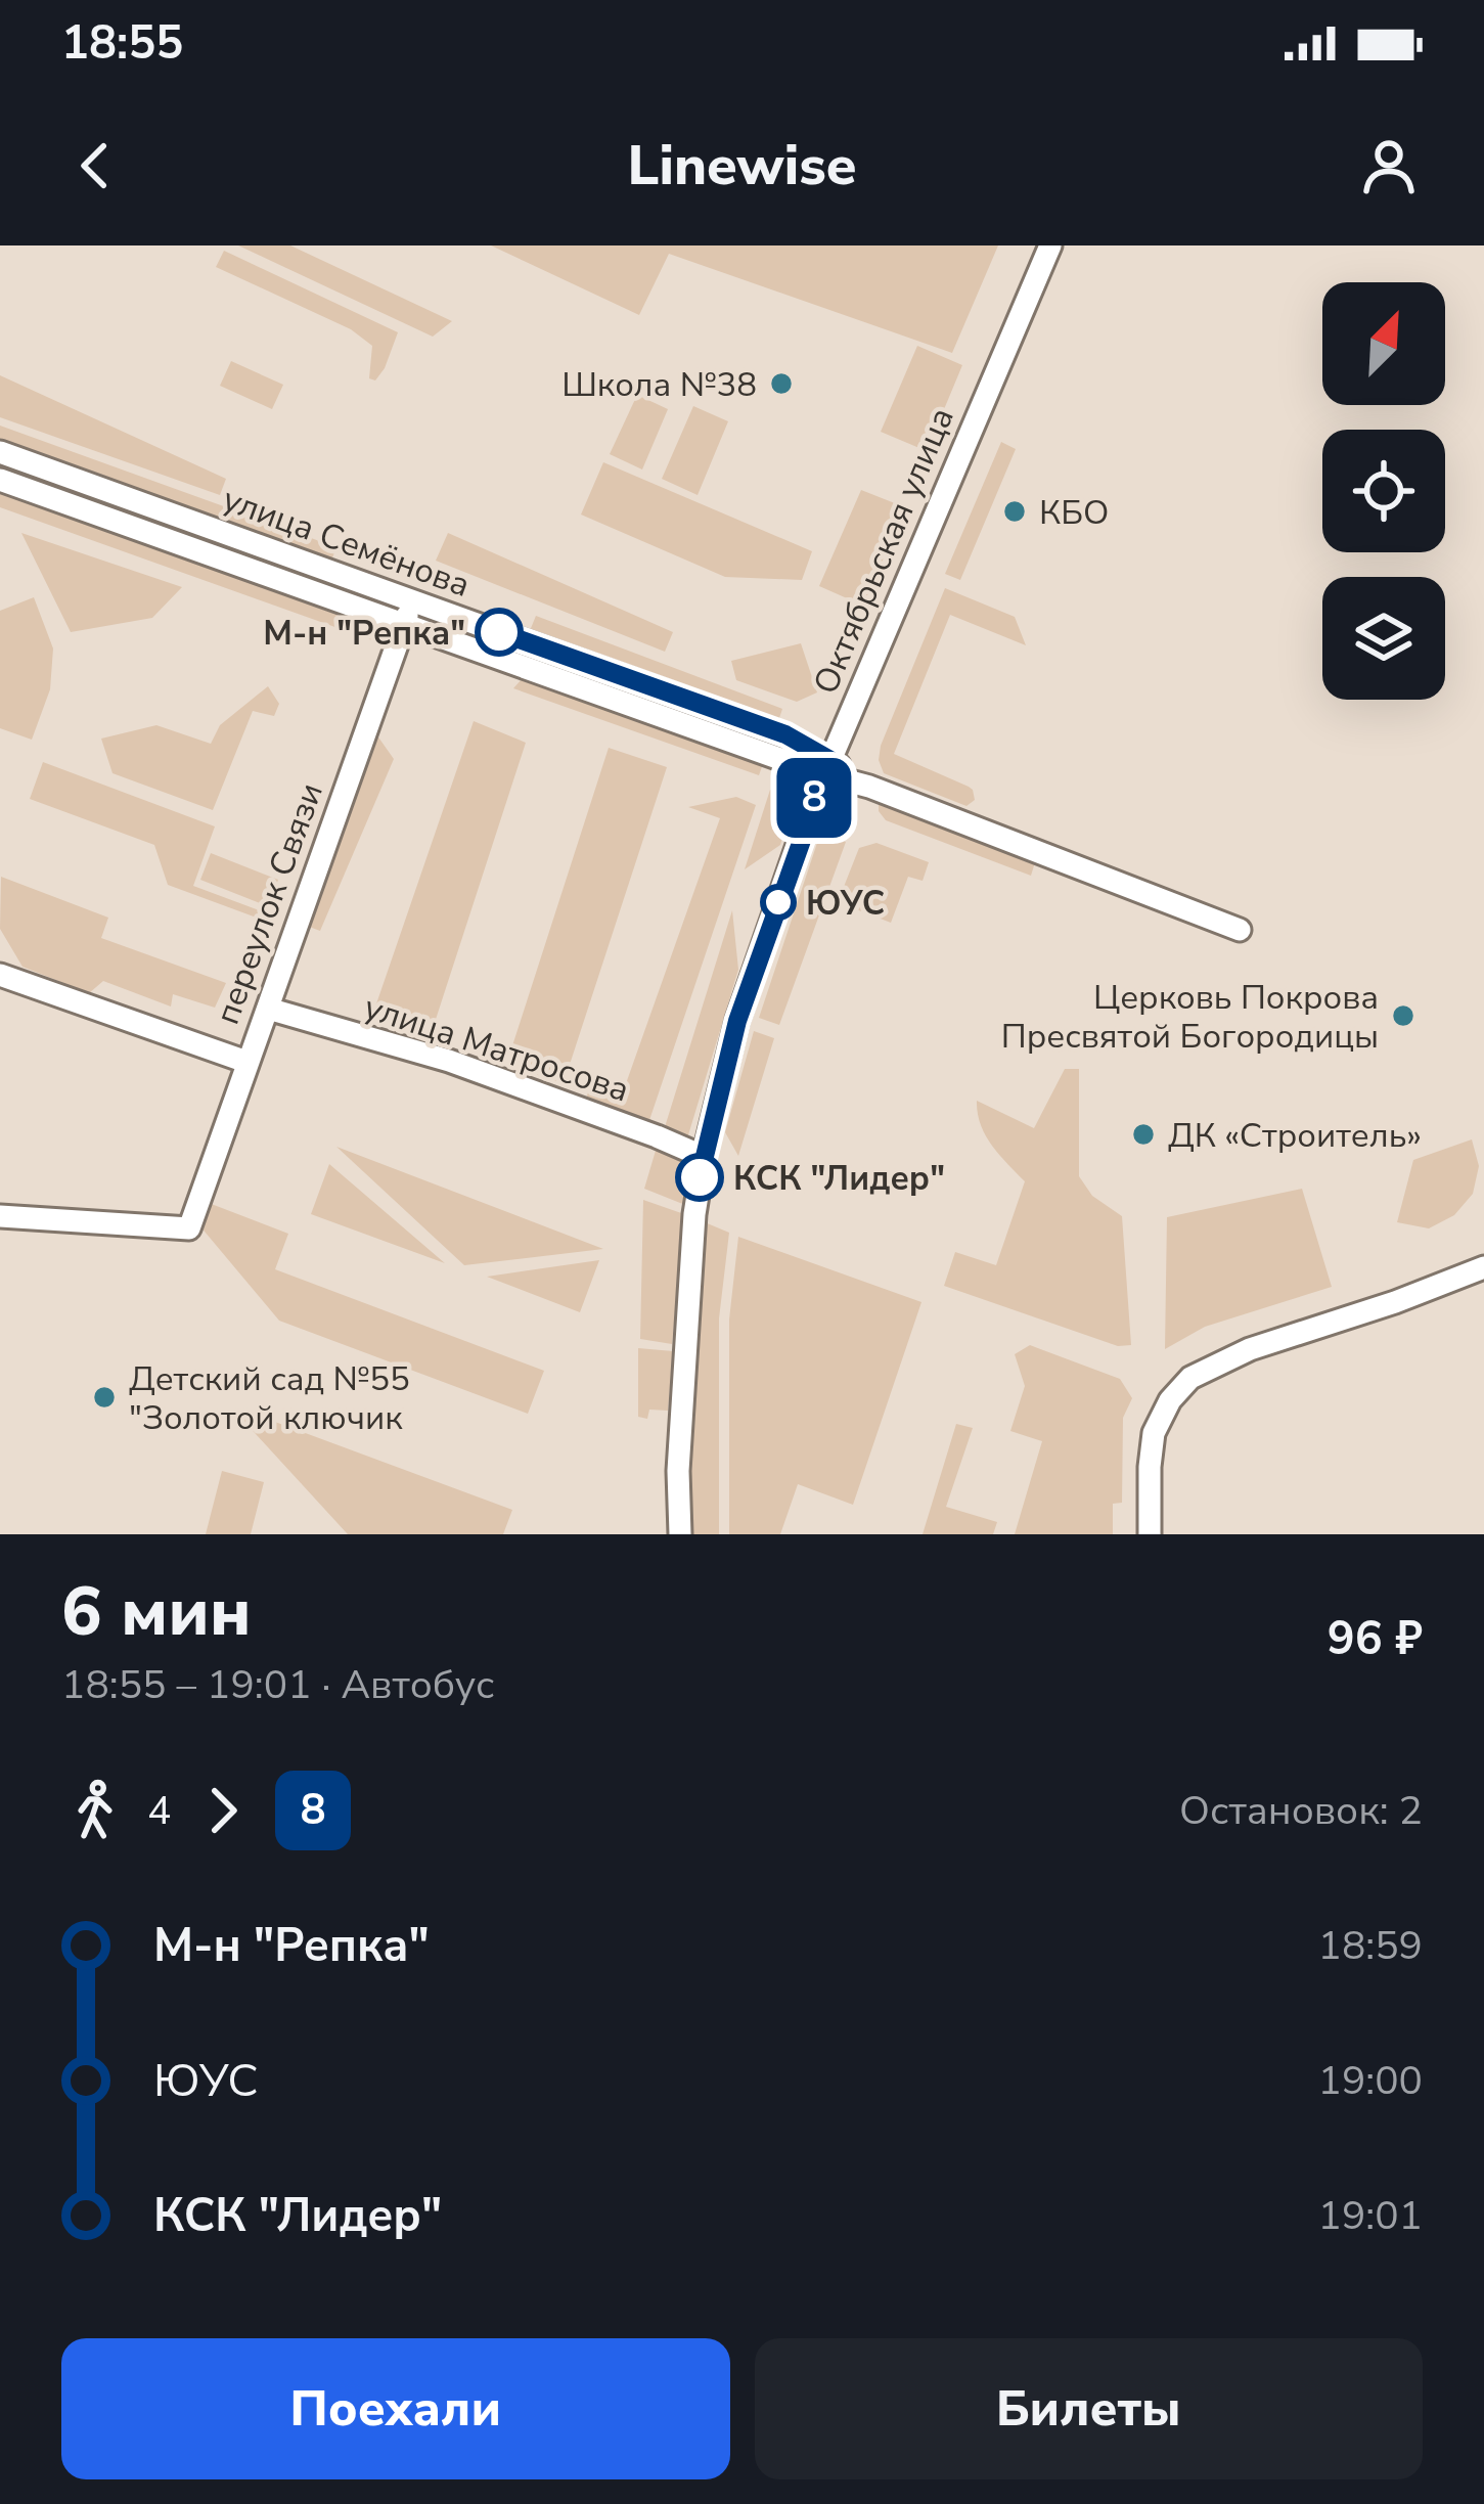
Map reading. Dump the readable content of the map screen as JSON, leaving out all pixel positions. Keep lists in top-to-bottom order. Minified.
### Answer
{"streets":{"street":["улица Семёнова","Октябрьская улица","переулок Связи","улица Матросова"]},"crossings":[["улица Семёнова","Октябрьская улица"],["улица Семёнова","переулок Связи"],["Октябрьская улица","улица Матросова"],["переулок Связи","улица Матросова"]],"places":["Школа №38","КБО","М-н \"Репка\"","ЮУС","Церковь Покрова Пресвятой Богородицы","ДК «Строитель»","КСК \"Лидер\"","Детский сад №55 \"Золотой ключик"],"lines":["bus line 8"],"north":"top right","page":{"status":"18:55","header":"Linewise","on_map":"8","heading":["6 мин","18:55 – 19:01 · Автобус","96 ₽"],"legs":["4","8","Остановок: 2"],"list":[{"name":"М-н \"Репка\"","value":"18:59"},{"name":"ЮУС","value":"19:00"},{"name":"КСК \"Лидер\"","value":"19:01"}],"buttons":["Поехали","Билеты"]}}
